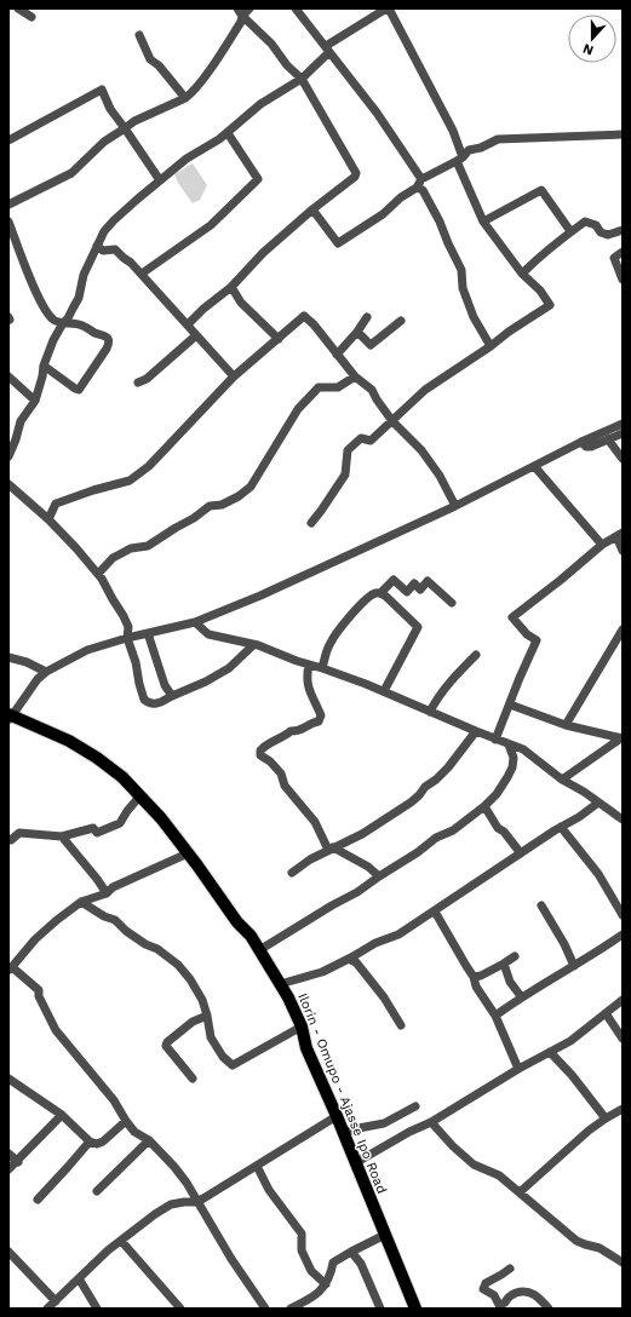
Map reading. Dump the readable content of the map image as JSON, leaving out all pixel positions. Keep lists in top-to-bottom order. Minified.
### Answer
{"streets":{"highway":["Ilorin - Omupo - Ajasse Ipo Road"]},"north":"bottom"}
